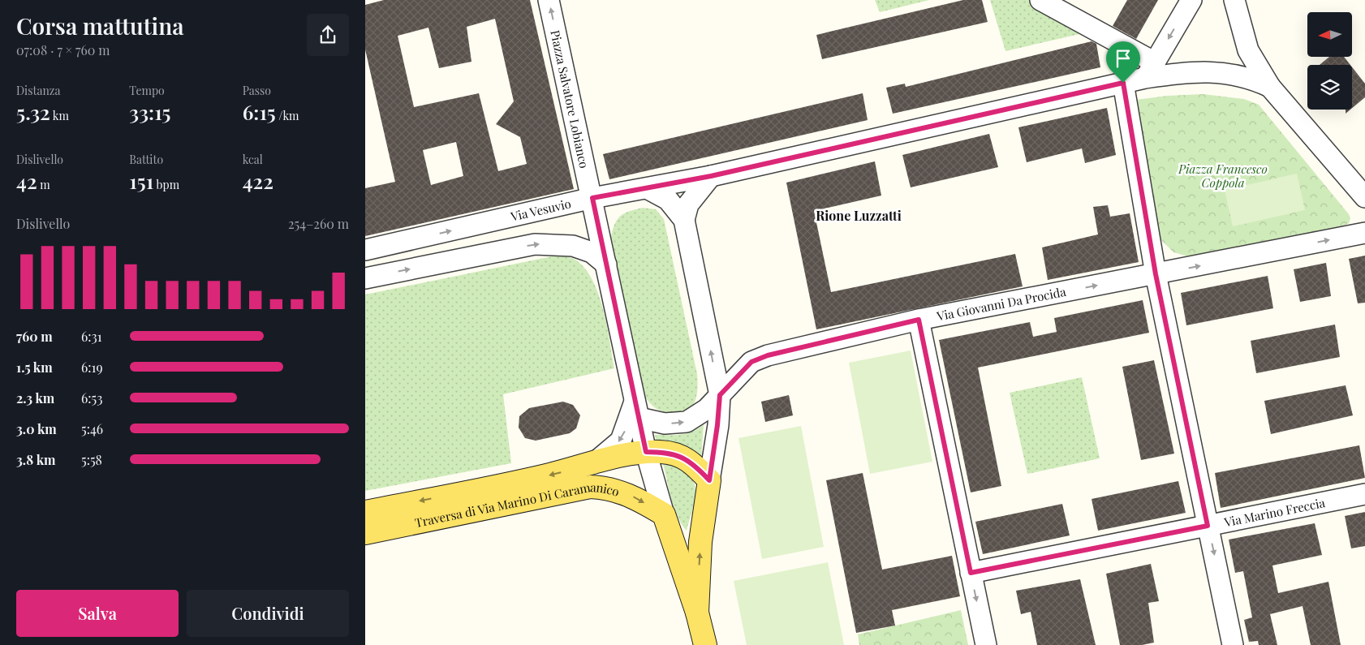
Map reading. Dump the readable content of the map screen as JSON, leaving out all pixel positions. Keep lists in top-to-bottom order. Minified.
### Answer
{"streets":{"main road":["Traversa di Via Marino Di Caramanico"],"street":["Piazza Salvatore Lobianco","Via Vesuvio","Via Giovanni Da Procida","Via Marino Freccia"]},"crossings":[["Piazza Salvatore Lobianco","Via Vesuvio"],["Piazza Salvatore Lobianco","Via Giovanni Da Procida"],["Piazza Salvatore Lobianco","Traversa di Via Marino Di Caramanico"],["Via Giovanni Da Procida","Traversa di Via Marino Di Caramanico"]],"one_way":["Piazza Salvatore Lobianco","Via Giovanni Da Procida"],"districts":["Rione Luzzatti"],"parks":["Piazza Francesco Coppola"],"north":"left","page":{"heading":["Corsa mattutina","07:08 · 7 × 760 m"],"stats":[["Distanza","5.32 km"],["Tempo","33:15"],["Passo","6:15 /km"],["Dislivello","42 m"],["Battito","151 bpm"],["kcal","422"]],"chart":["Dislivello","254–260 m"],"list":[{"name":"760 m","note":"6:31"},{"name":"1.5 km","note":"6:19"},{"name":"2.3 km","note":"6:53"},{"name":"3.0 km","note":"5:46"},{"name":"3.8 km","note":"5:58"}],"buttons":["Salva","Condividi"]}}
